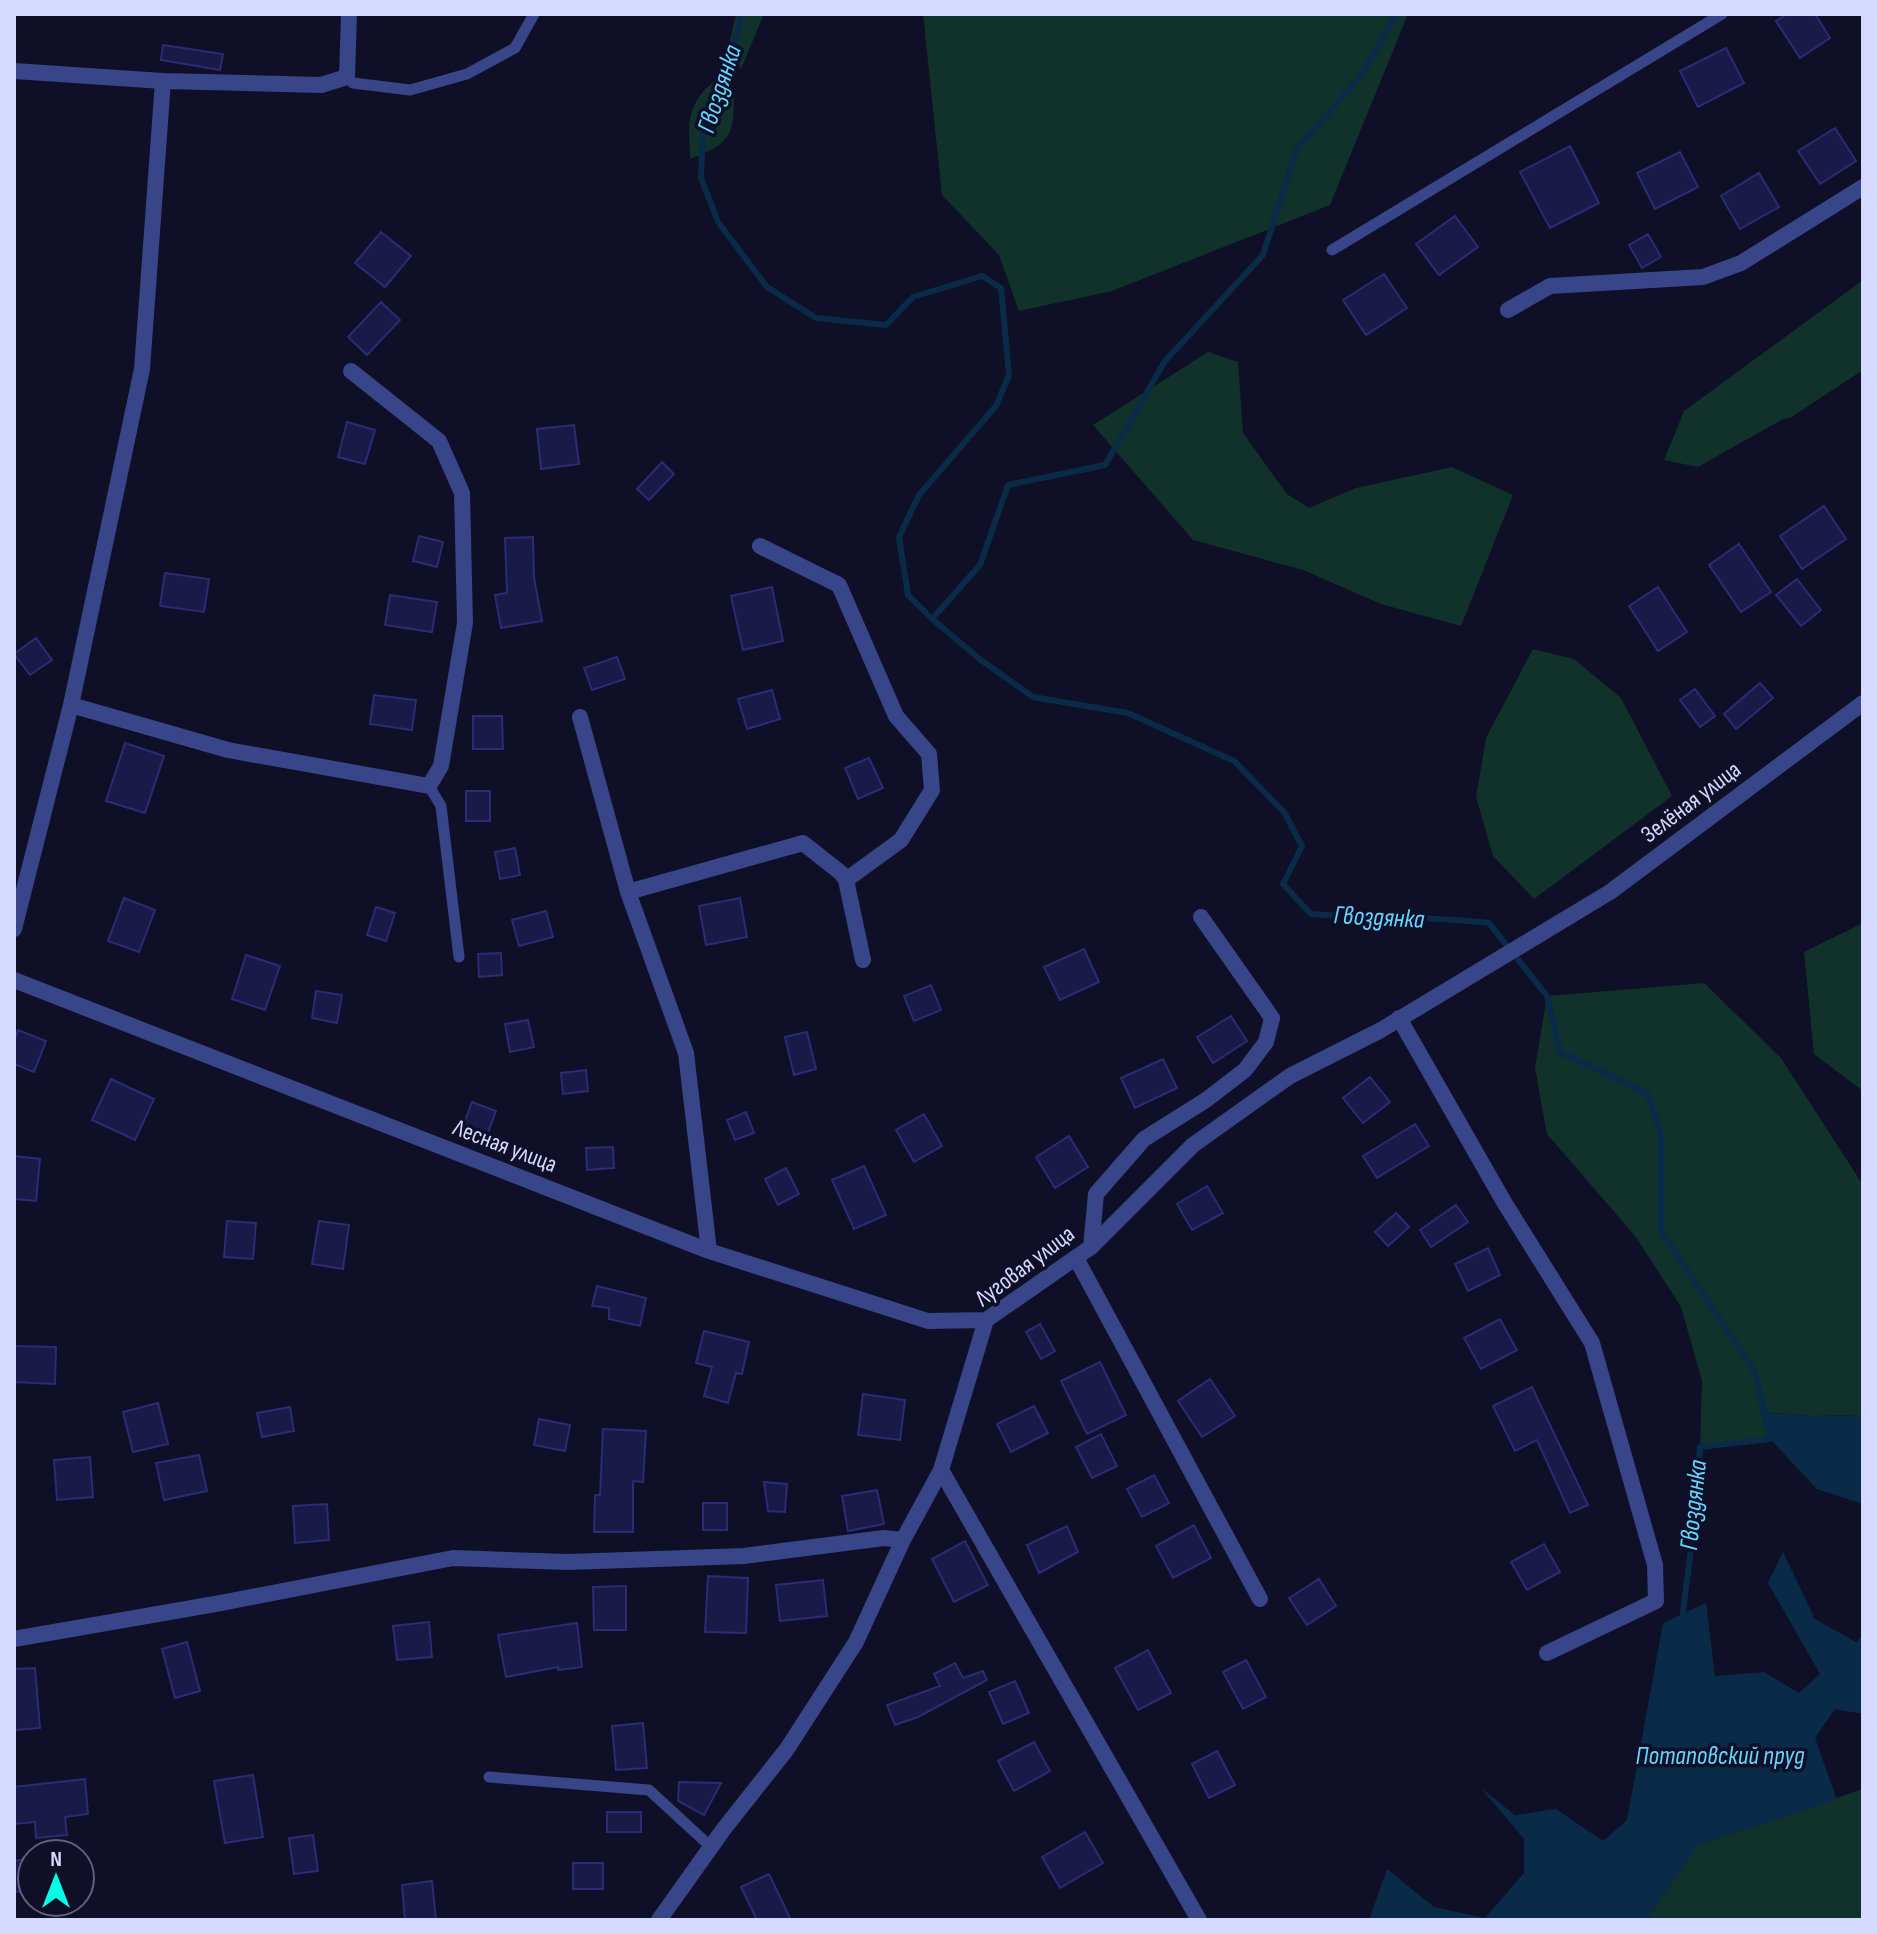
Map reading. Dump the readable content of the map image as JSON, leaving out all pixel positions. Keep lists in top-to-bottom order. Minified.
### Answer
{"streets":{"street":["Зелёная улица","Лесная улица","Луговая улица"]},"crossings":[["Зелёная улица","Луговая улица"],["Лесная улица","Луговая улица"]],"water":["Гвоздянка","Потаповский пруд"],"north":"top"}
